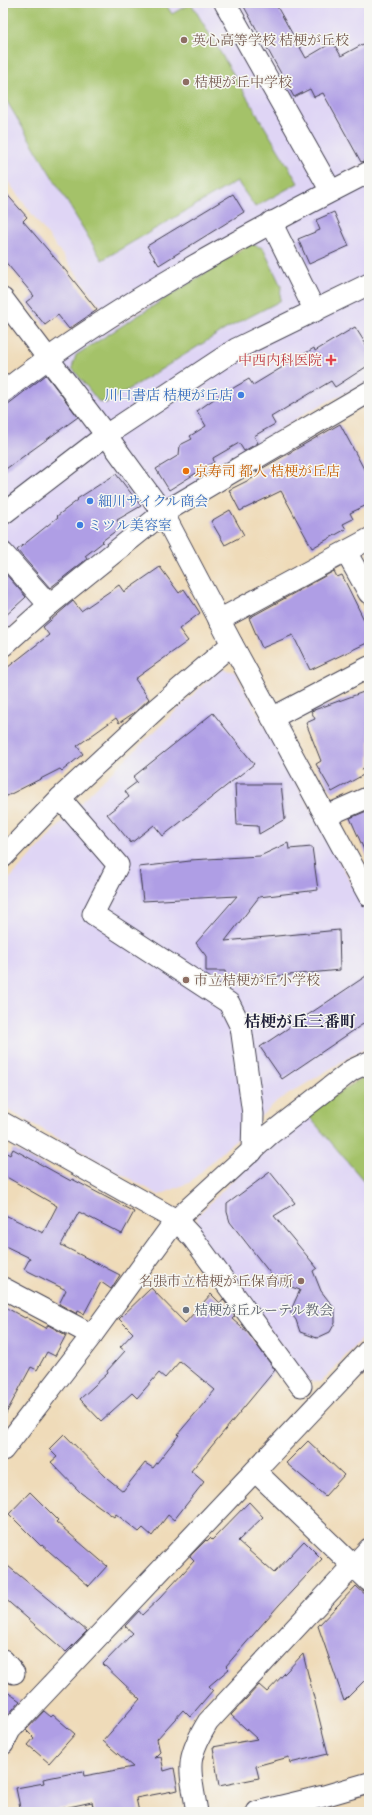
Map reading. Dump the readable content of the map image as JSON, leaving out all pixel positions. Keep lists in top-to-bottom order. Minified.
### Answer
{"districts":["桔梗が丘三番町"],"places":{"other":["英心高等学校 桔梗が丘校","桔梗が丘中学校","川口書店 桔梗が丘店","京寿司 都人 桔梗が丘店","細川サイクル商会","ミツル美容室","市立桔梗が丘小学校","名張市立桔梗が丘保育所","桔梗が丘ルーテル教会"],"health":["中西内科医院"]}}
